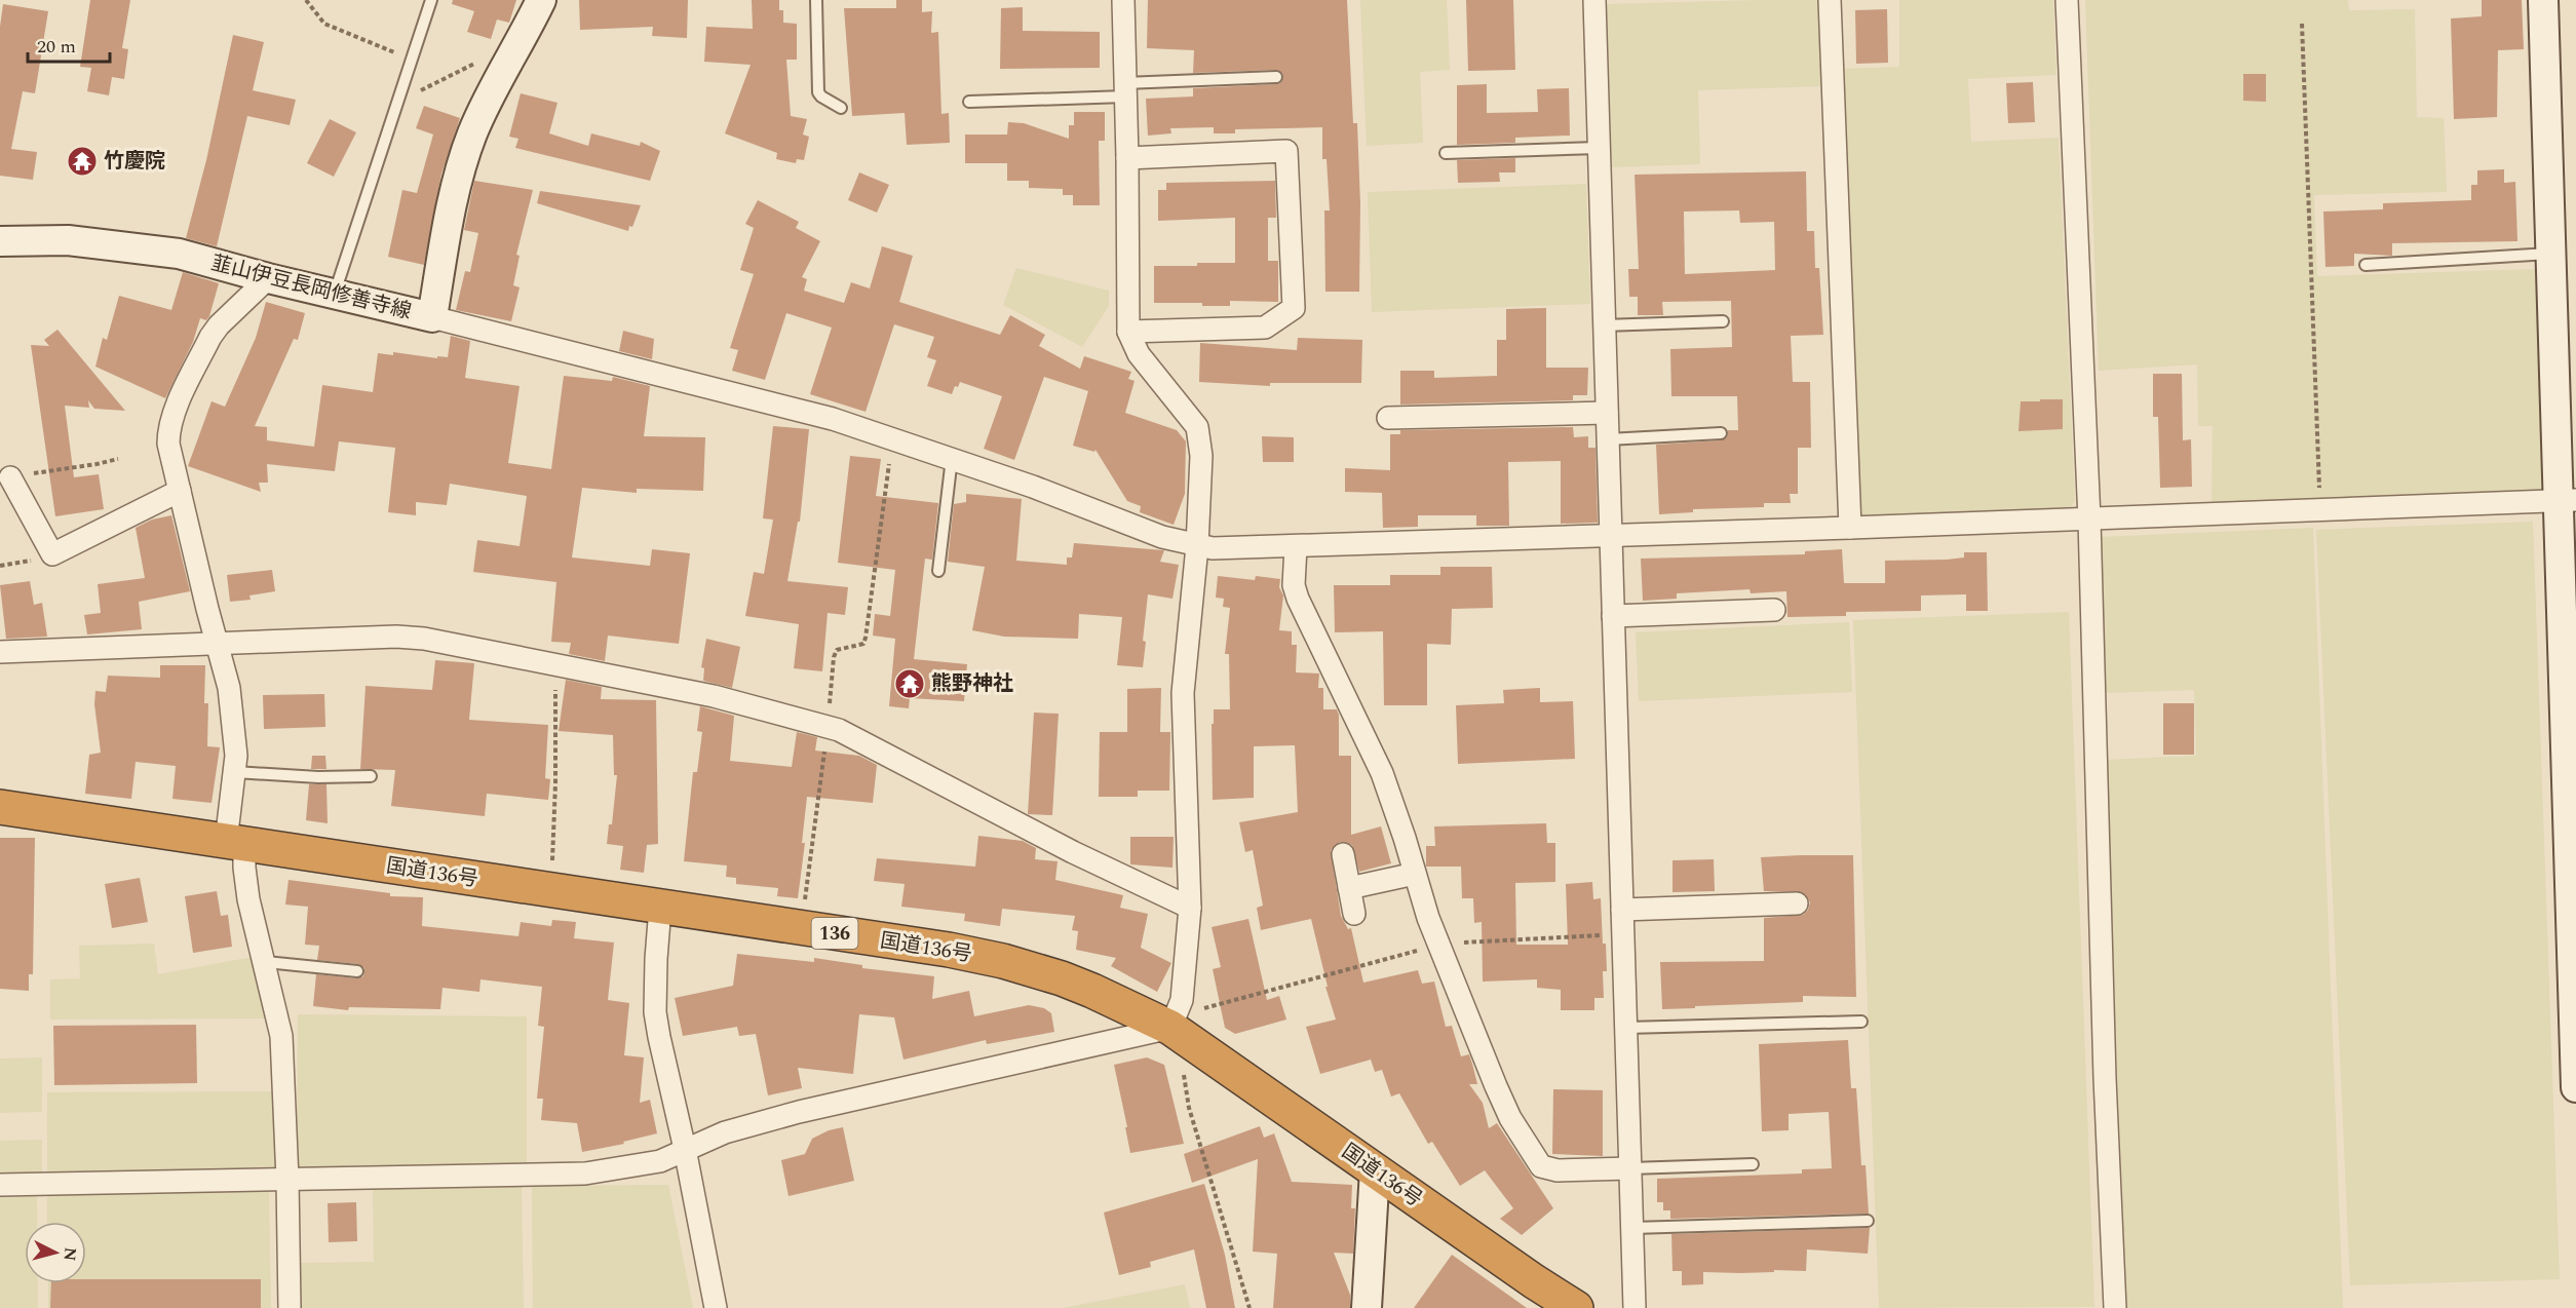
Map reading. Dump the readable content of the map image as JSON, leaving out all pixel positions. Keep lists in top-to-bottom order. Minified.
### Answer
{"streets":{"highway":["国道136号","136"],"street":["韮山伊豆長岡修善寺線"]},"places":{"temple":["竹慶院","熊野神社"]},"scale_bar":"20 m","north":"right"}
